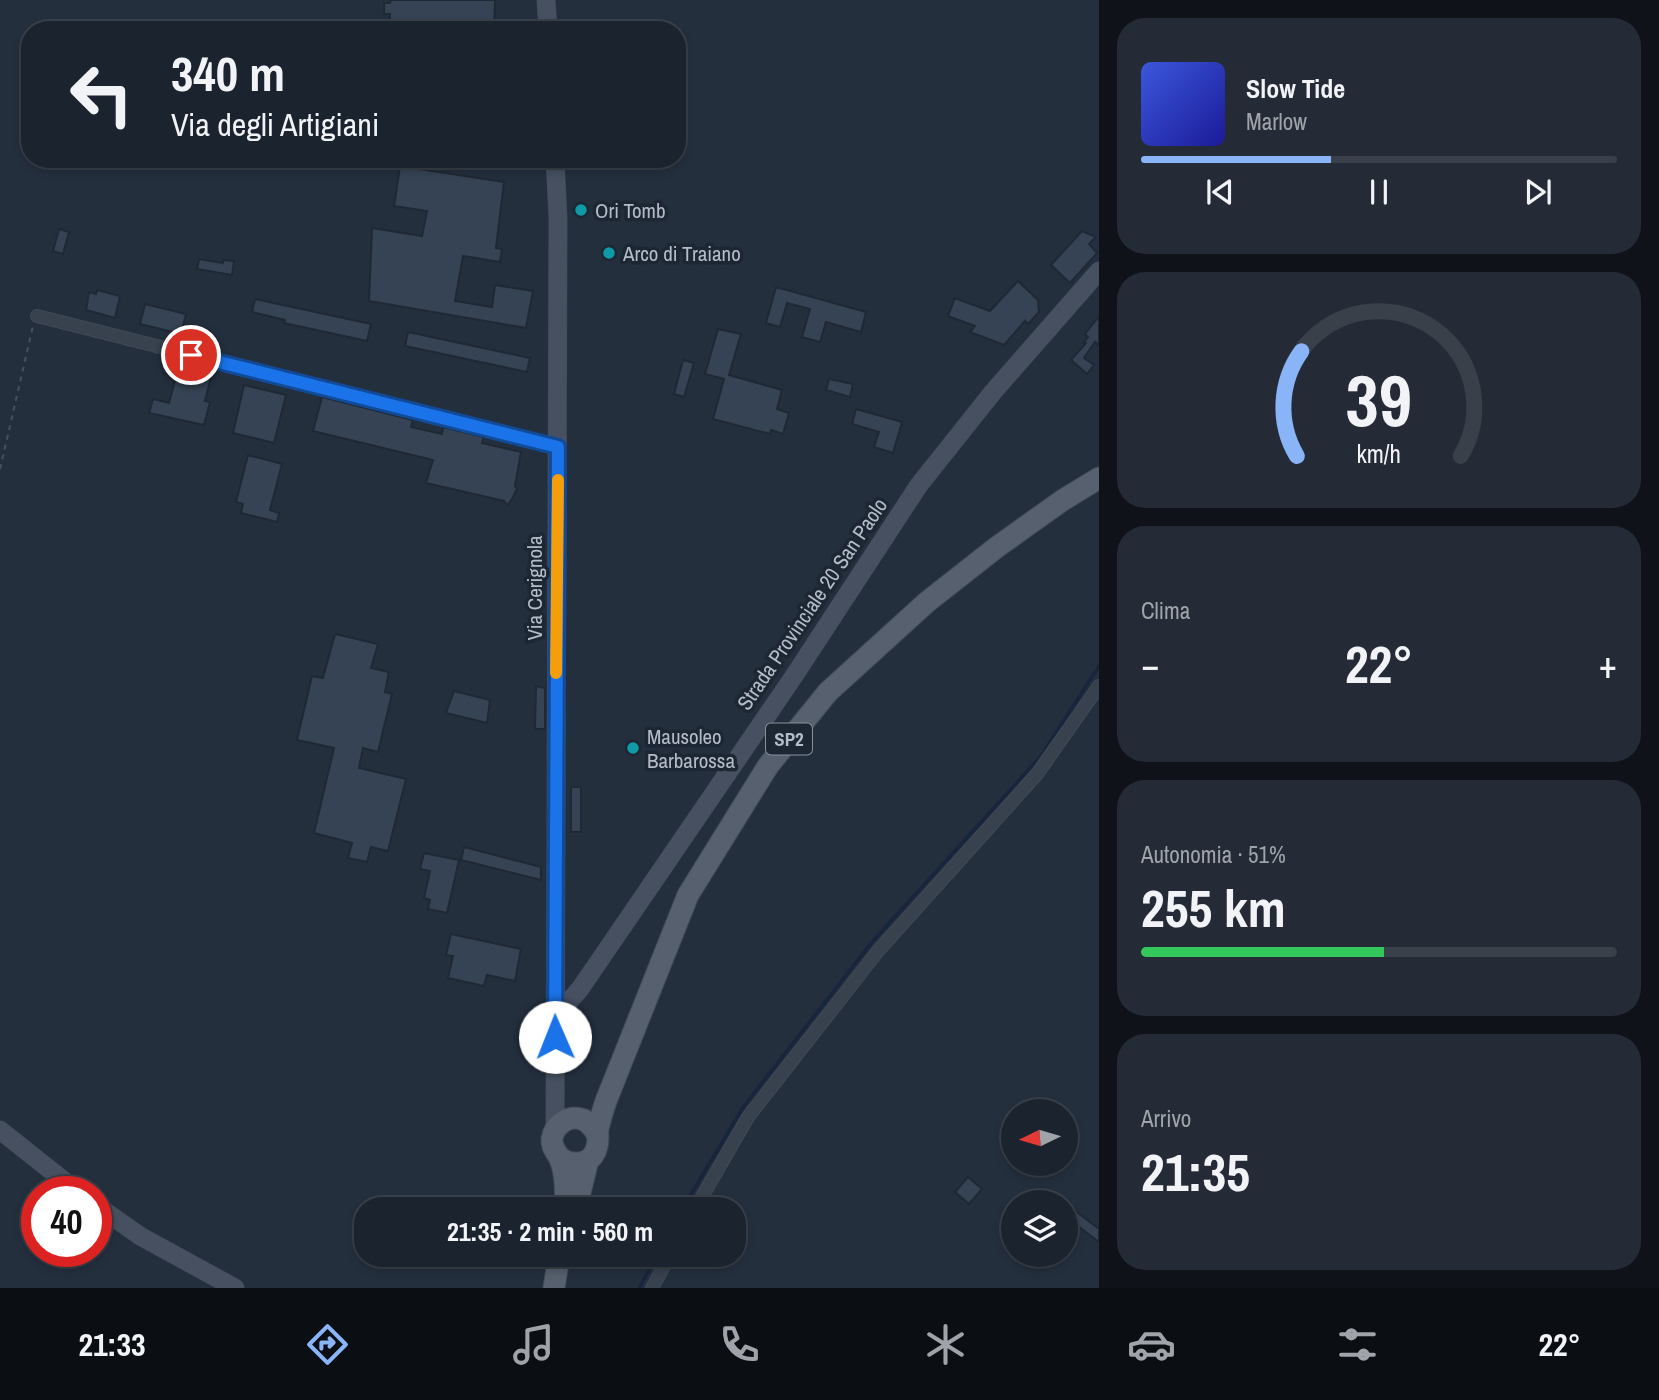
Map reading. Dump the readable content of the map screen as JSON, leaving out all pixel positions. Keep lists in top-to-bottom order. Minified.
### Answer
{"streets":{"main road":["SP2"],"street":["Via Cerignola","Strada Provinciale 20 San Paolo"]},"crossings":[["Via Cerignola","Strada Provinciale 20 San Paolo"]],"places":["Ori Tomb","Arco di Traiano","Mausoleo Barbarossa"],"north":"left","page":{"turn":["340 m","Via degli Artigiani"],"song":["Slow Tide","Marlow"],"tile":["Clima",["Autonomia · 51%","255 km"],["Arrivo","21:35"]],"heat":["−","22°","+"],"limit":"40","trip":"21:35 · 2 min · 560 m","tabs":["21:33","22°"],"gauge":["39","km/h"]}}
